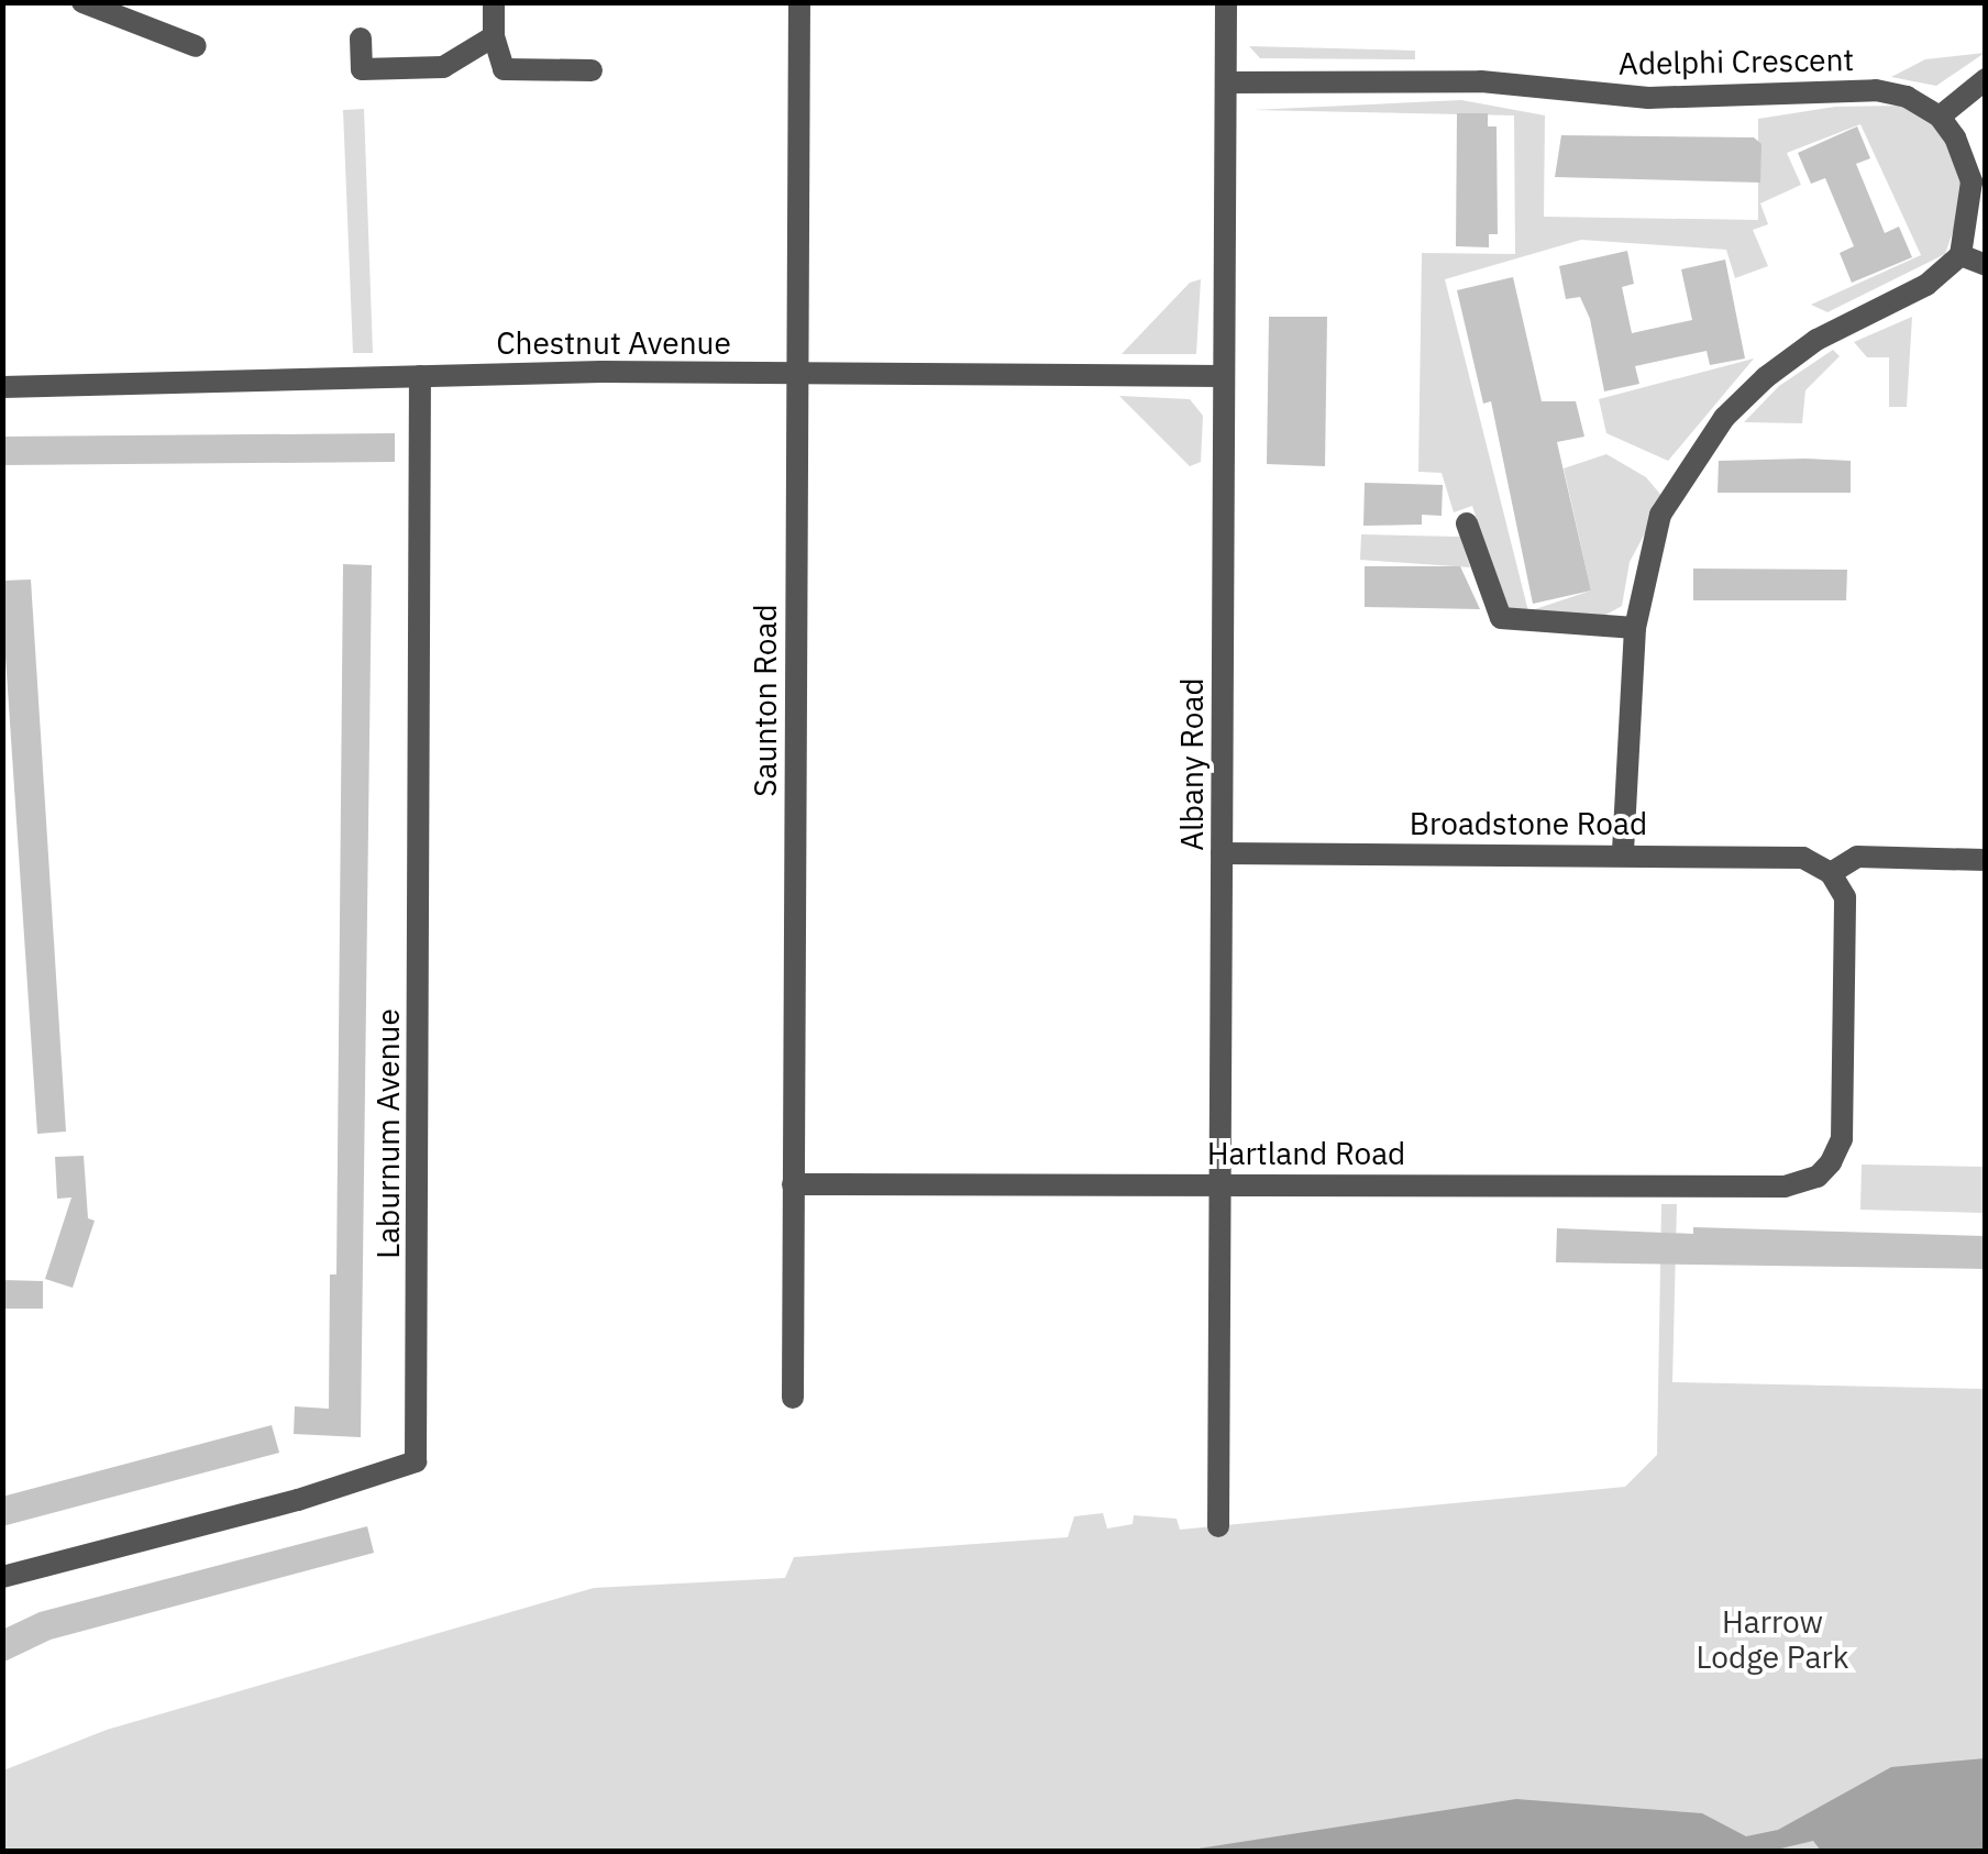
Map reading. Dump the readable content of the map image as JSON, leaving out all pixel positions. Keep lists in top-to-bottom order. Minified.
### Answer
{"streets":{"street":["Adelphi Crescent","Chestnut Avenue","Saunton Road","Albany Road","Broadstone Road","Laburnum Avenue","Hartland Road"]},"crossings":[["Adelphi Crescent","Albany Road"],["Chestnut Avenue","Saunton Road"],["Chestnut Avenue","Albany Road"],["Chestnut Avenue","Laburnum Avenue"],["Saunton Road","Hartland Road"],["Albany Road","Broadstone Road"],["Albany Road","Hartland Road"],["Broadstone Road","Hartland Road"]],"parks":["Harrow Lodge Park"]}
